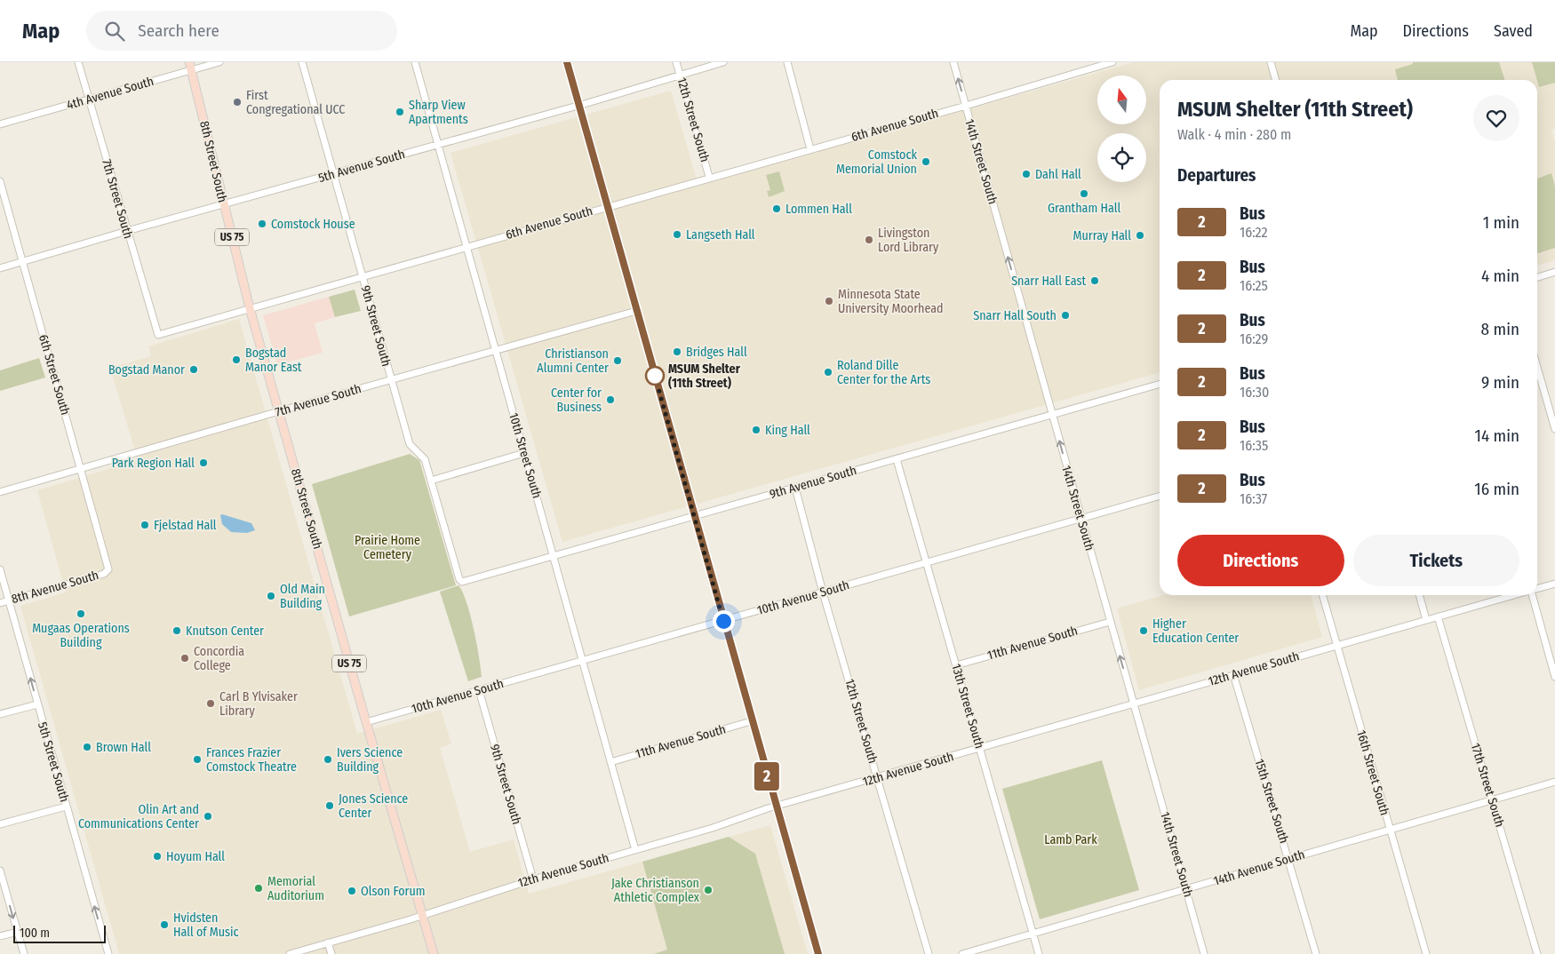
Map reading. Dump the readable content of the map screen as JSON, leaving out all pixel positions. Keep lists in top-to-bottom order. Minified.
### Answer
{"streets":{"main road":["8th Street South","US 75"],"street":["4th Avenue South","12th Street South","6th Avenue South","14th Street South","5th Avenue South","7th Street South","9th Street South","6th Street South","7th Avenue South","10th Street South","9th Avenue South","8th Avenue South","10th Avenue South","11th Avenue South","12th Avenue South","13th Street South","5th Street South","16th Street South","17th Street South","15th Street South","14th Avenue South"]},"crossings":[["4th Avenue South","8th Street South"],["4th Avenue South","7th Street South"],["12th Street South","6th Avenue South"],["12th Street South","5th Avenue South"],["12th Street South","9th Avenue South"],["12th Street South","10th Avenue South"],["12th Street South","12th Avenue South"],["6th Avenue South","8th Street South"],["6th Avenue South","14th Street South"],["6th Avenue South","7th Street South"],["6th Avenue South","9th Street South"],["6th Avenue South","10th Street South"],["8th Street South","5th Avenue South"],["8th Street South","7th Avenue South"],["8th Street South","10th Avenue South"],["8th Street South","12th Avenue South"],["14th Street South","9th Avenue South"],["14th Street South","10th Avenue South"],["14th Street South","11th Avenue South"],["14th Street South","12th Avenue South"],["14th Street South","14th Avenue South"],["5th Avenue South","7th Street South"],["5th Avenue South","9th Street South"],["5th Avenue South","6th Street South"],["5th Avenue South","10th Street South"],["9th Street South","7th Avenue South"],["9th Street South","9th Avenue South"],["9th Street South","10th Avenue South"],["9th Street South","12th Avenue South"],["6th Street South","7th Avenue South"],["6th Street South","8th Avenue South"],["7th Avenue South","10th Street South"],["10th Street South","9th Avenue South"],["10th Street South","10th Avenue South"],["10th Street South","11th Avenue South"],["10th Street South","12th Avenue South"],["9th Avenue South","13th Street South"],["8th Avenue South","5th Street South"],["10th Avenue South","13th Street South"],["11th Avenue South","13th Street South"],["12th Avenue South","13th Street South"],["12th Avenue South","16th Street South"],["12th Avenue South","17th Street South"],["12th Avenue South","15th Street South"],["13th Street South","14th Avenue South"],["16th Street South","14th Avenue South"],["17th Street South","14th Avenue South"],["15th Street South","14th Avenue South"]],"one_way":["14th Street South","5th Street South"],"parks":["Prairie Home Cemetery","Lamb Park"],"places":["First Congregational UCC","Sharp View Apartments","Comstock Memorial Union","Dahl Hall","Grantham Hall","Lommen Hall","Comstock House","Langseth Hall","Murray Hall","Livingston Lord Library","Snarr Hall East","Minnesota State University Moorhead","Snarr Hall South","Bridges Hall","Bogstad Manor East","Christianson Alumni Center","Bogstad Manor","Roland Dille Center for the Arts","MSUM Shelter (11th Street)","Center for Business","King Hall","Park Region Hall","Fjelstad Hall","Old Main Building","Mugaas Operations Building","Knutson Center","Higher Education Center","Concordia College","Carl B Ylvisaker Library","Brown Hall","Frances Frazier Comstock Theatre","Ivers Science Building","Jones Science Center","Olin Art and Communications Center","Hoyum Hall","Memorial Auditorium","Jake Christianson Athletic Complex","Olson Forum","Hvidsten Hall of Music"],"lines":["bus line 2"],"scale_bar":"100 m","north":"top","page":{"header":"Map","search":"Search here","nav":["Map","Directions","Saved"],"on_map":"2","heading":[["MSUM Shelter (11th Street)","Walk · 4 min · 280 m"],"Departures"],"list":[{"mark":"2","name":"Bus","note":"16:22","value":"1 min"},{"mark":"2","name":"Bus","note":"16:25","value":"4 min"},{"mark":"2","name":"Bus","note":"16:29","value":"8 min"},{"mark":"2","name":"Bus","note":"16:30","value":"9 min"},{"mark":"2","name":"Bus","note":"16:35","value":"14 min"},{"mark":"2","name":"Bus","note":"16:37","value":"16 min"}],"buttons":["Directions","Tickets"],"scale":"100 m"}}
